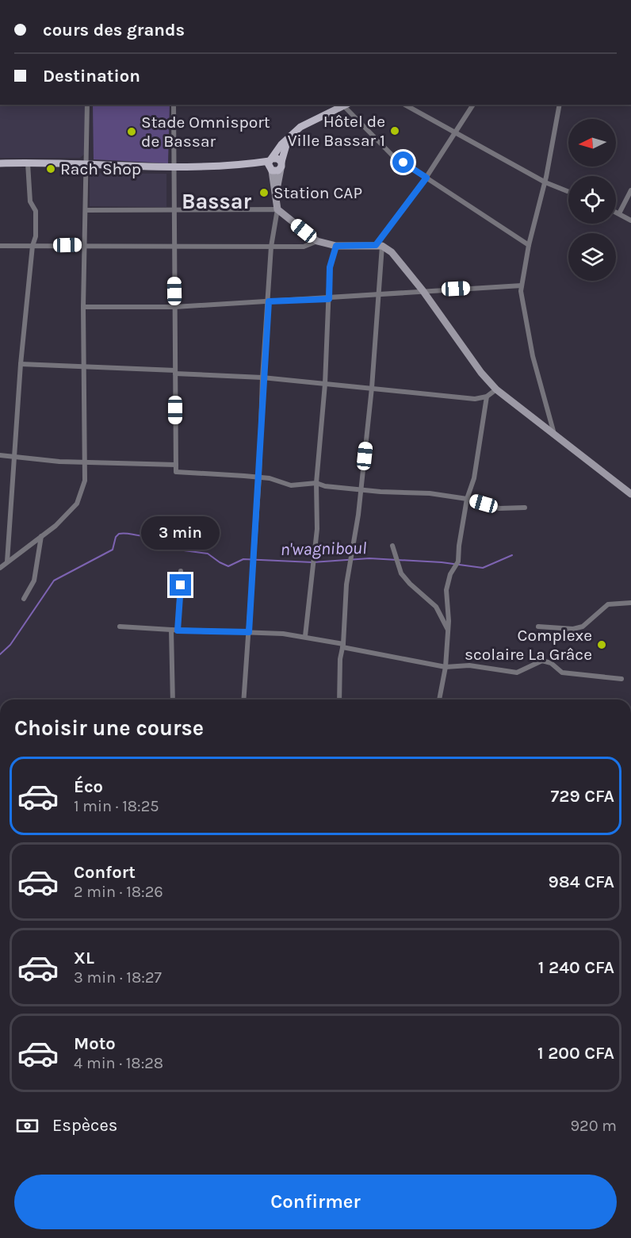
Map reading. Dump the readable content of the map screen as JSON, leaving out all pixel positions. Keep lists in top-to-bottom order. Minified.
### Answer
{"districts":["Bassar"],"water":["n'wagniboul"],"places":["Hôtel de Ville Bassar 1","Stade Omnisport de Bassar","Rach Shop","Station CAP","Complexe scolaire La Grâce"],"north":"left","page":{"banner":["cours des grands","Destination"],"bubble":"3 min","heading":"Choisir une course","list":[{"name":"Éco","note":"1 min · 18:25","value":"729 CFA"},{"name":"Confort","note":"2 min · 18:26","value":"984 CFA"},{"name":"XL","note":"3 min · 18:27","value":"1 240 CFA"},{"name":"Moto","note":"4 min · 18:28","value":"1 200 CFA"}],"pay":["Espèces","920 m"],"buttons":"Confirmer"}}
